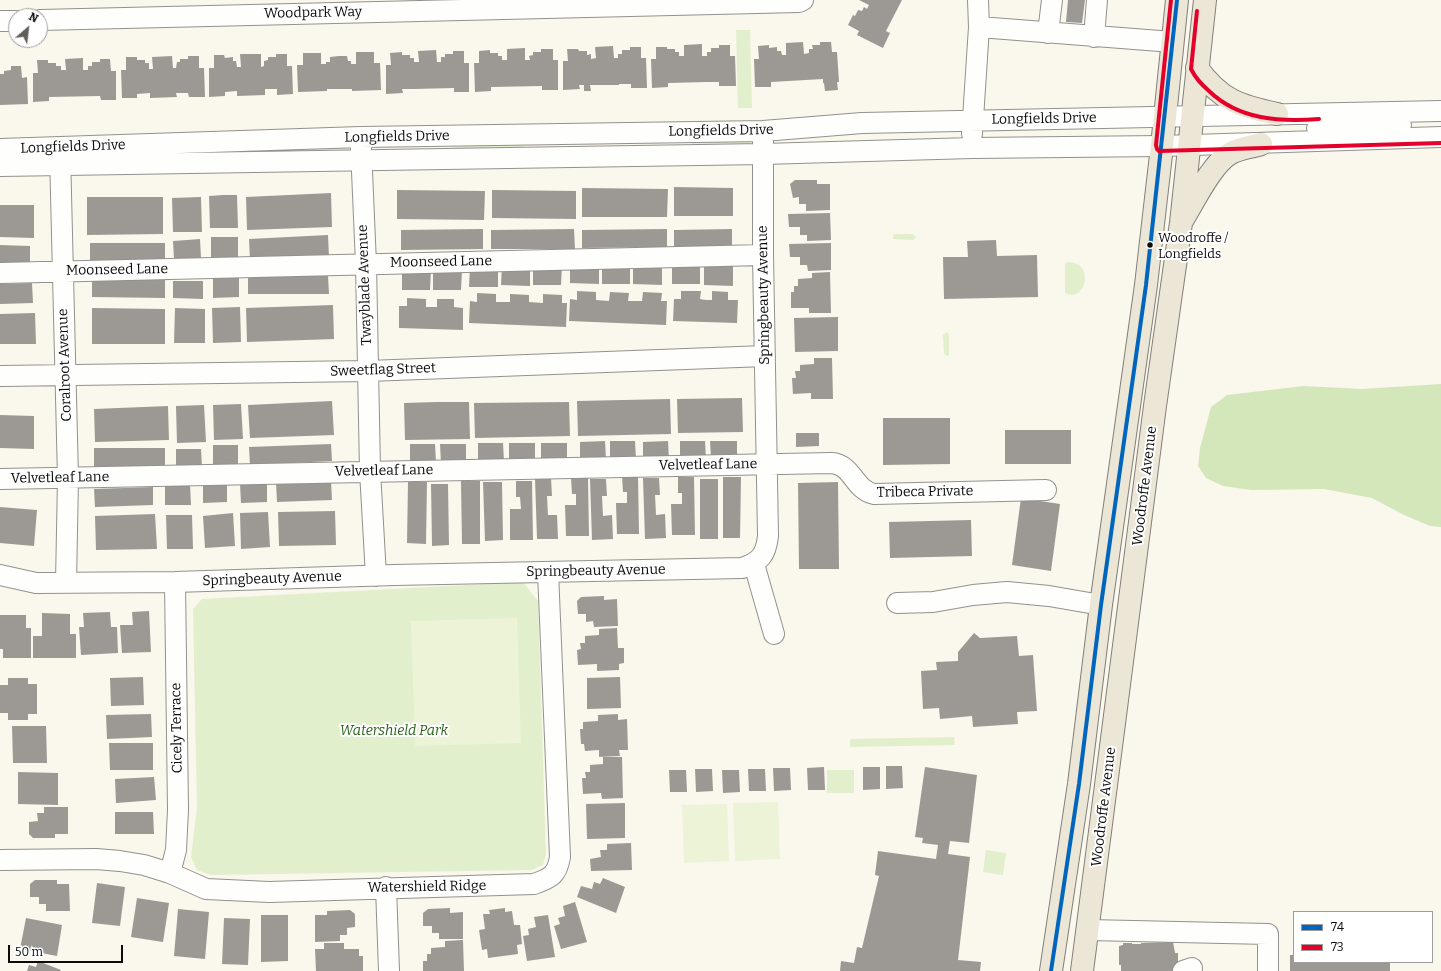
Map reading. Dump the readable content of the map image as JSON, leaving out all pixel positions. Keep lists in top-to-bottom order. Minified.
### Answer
{"streets":{"main road":["Woodroffe Avenue"],"street":["Woodpark Way","Longfields Drive","Moonseed Lane","Twayblade Avenue","Springbeauty Avenue","Coralroot Avenue","Sweetflag Street","Velvetleaf Lane","Tribeca Private","Cicely Terrace","Watershield Ridge"]},"crossings":[["Longfields Drive","Twayblade Avenue"],["Longfields Drive","Springbeauty Avenue"],["Longfields Drive","Coralroot Avenue"],["Longfields Drive","Woodroffe Avenue"],["Moonseed Lane","Twayblade Avenue"],["Moonseed Lane","Springbeauty Avenue"],["Moonseed Lane","Coralroot Avenue"],["Twayblade Avenue","Springbeauty Avenue"],["Twayblade Avenue","Sweetflag Street"],["Twayblade Avenue","Velvetleaf Lane"],["Springbeauty Avenue","Coralroot Avenue"],["Springbeauty Avenue","Sweetflag Street"],["Springbeauty Avenue","Velvetleaf Lane"],["Springbeauty Avenue","Tribeca Private"],["Springbeauty Avenue","Cicely Terrace"],["Springbeauty Avenue","Watershield Ridge"],["Coralroot Avenue","Sweetflag Street"],["Coralroot Avenue","Velvetleaf Lane"],["Velvetleaf Lane","Tribeca Private"],["Cicely Terrace","Watershield Ridge"]],"parks":["Watershield Park"],"places":["Woodroffe / Longfields"],"lines":["transit line 74","transit line 73"],"legend":["74","73"],"scale_bar":"50 m","north":"top right"}
